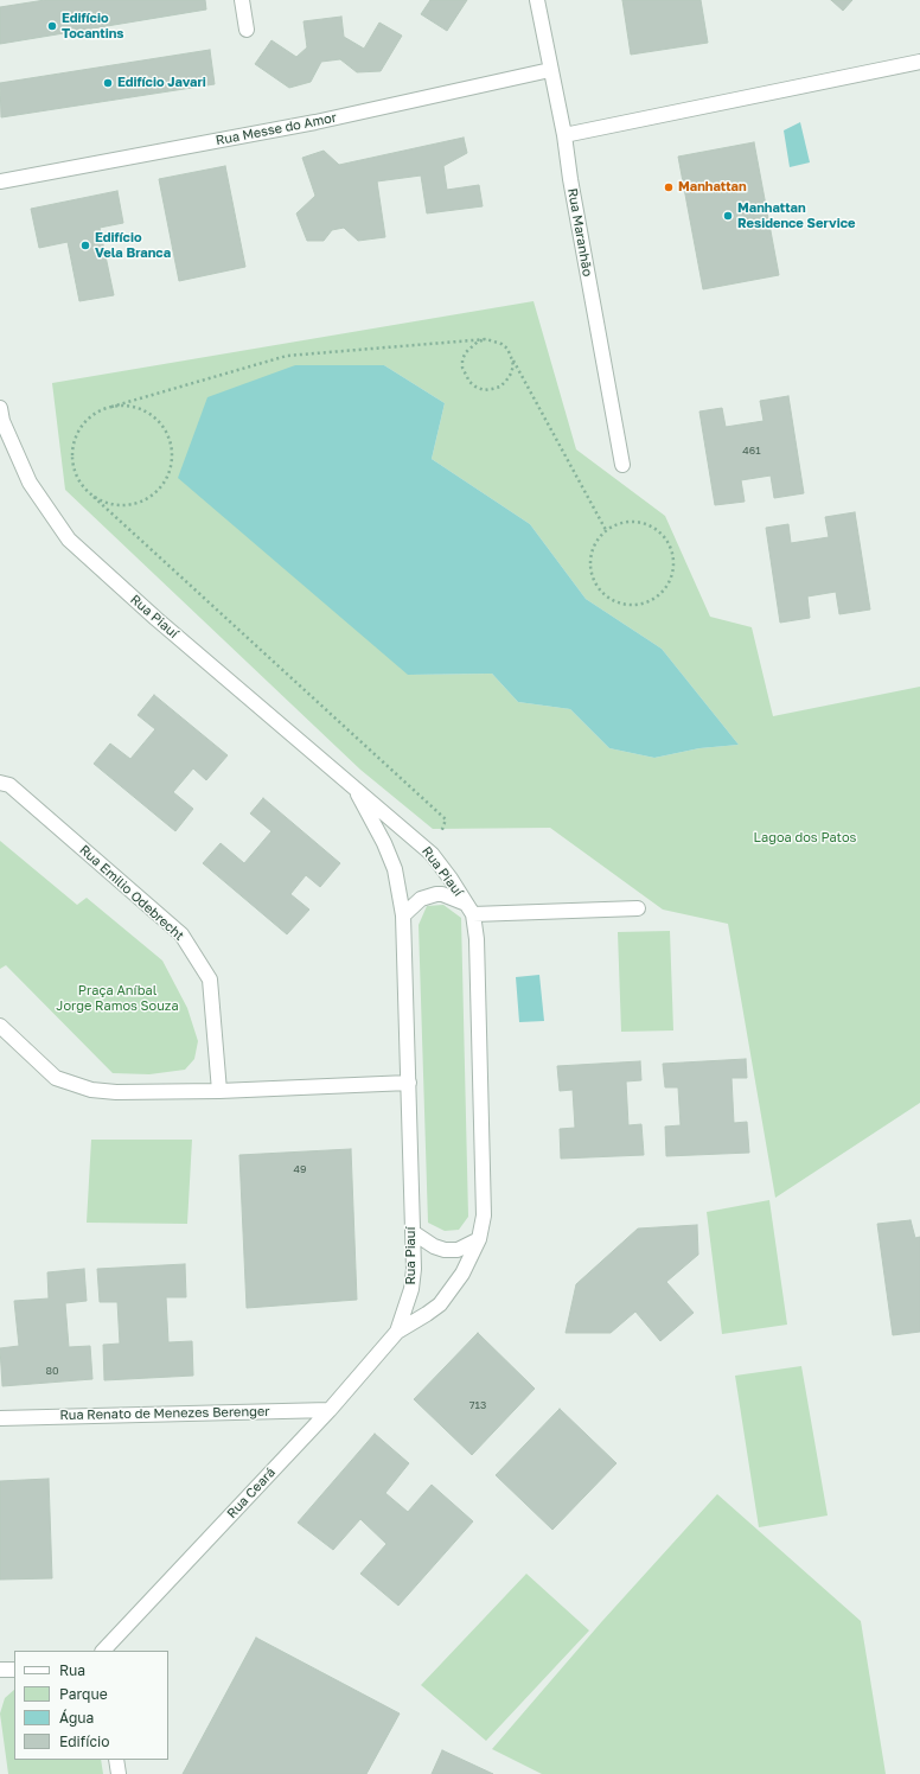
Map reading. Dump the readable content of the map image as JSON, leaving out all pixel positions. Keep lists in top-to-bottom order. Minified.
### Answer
{"streets":{"street":["Rua Messe do Amor","Rua Maranhão","Rua Piauí","Rua Emilio Odebrecht","Rua Renato de Menezes Berenger","Rua Ceará"]},"crossings":[["Rua Messe do Amor","Rua Maranhão"],["Rua Piauí","Rua Ceará"],["Rua Renato de Menezes Berenger","Rua Ceará"]],"parks":["Lagoa dos Patos","Praça Aníbal Jorge Ramos Souza"],"places":["Edifício Tocantins","Edifício Javari","Manhattan","Manhattan Residence Service","Edifício Vela Branca"],"house_numbers":["461","49","80","713"],"legend":["Rua","Parque","Água","Edifício"]}
